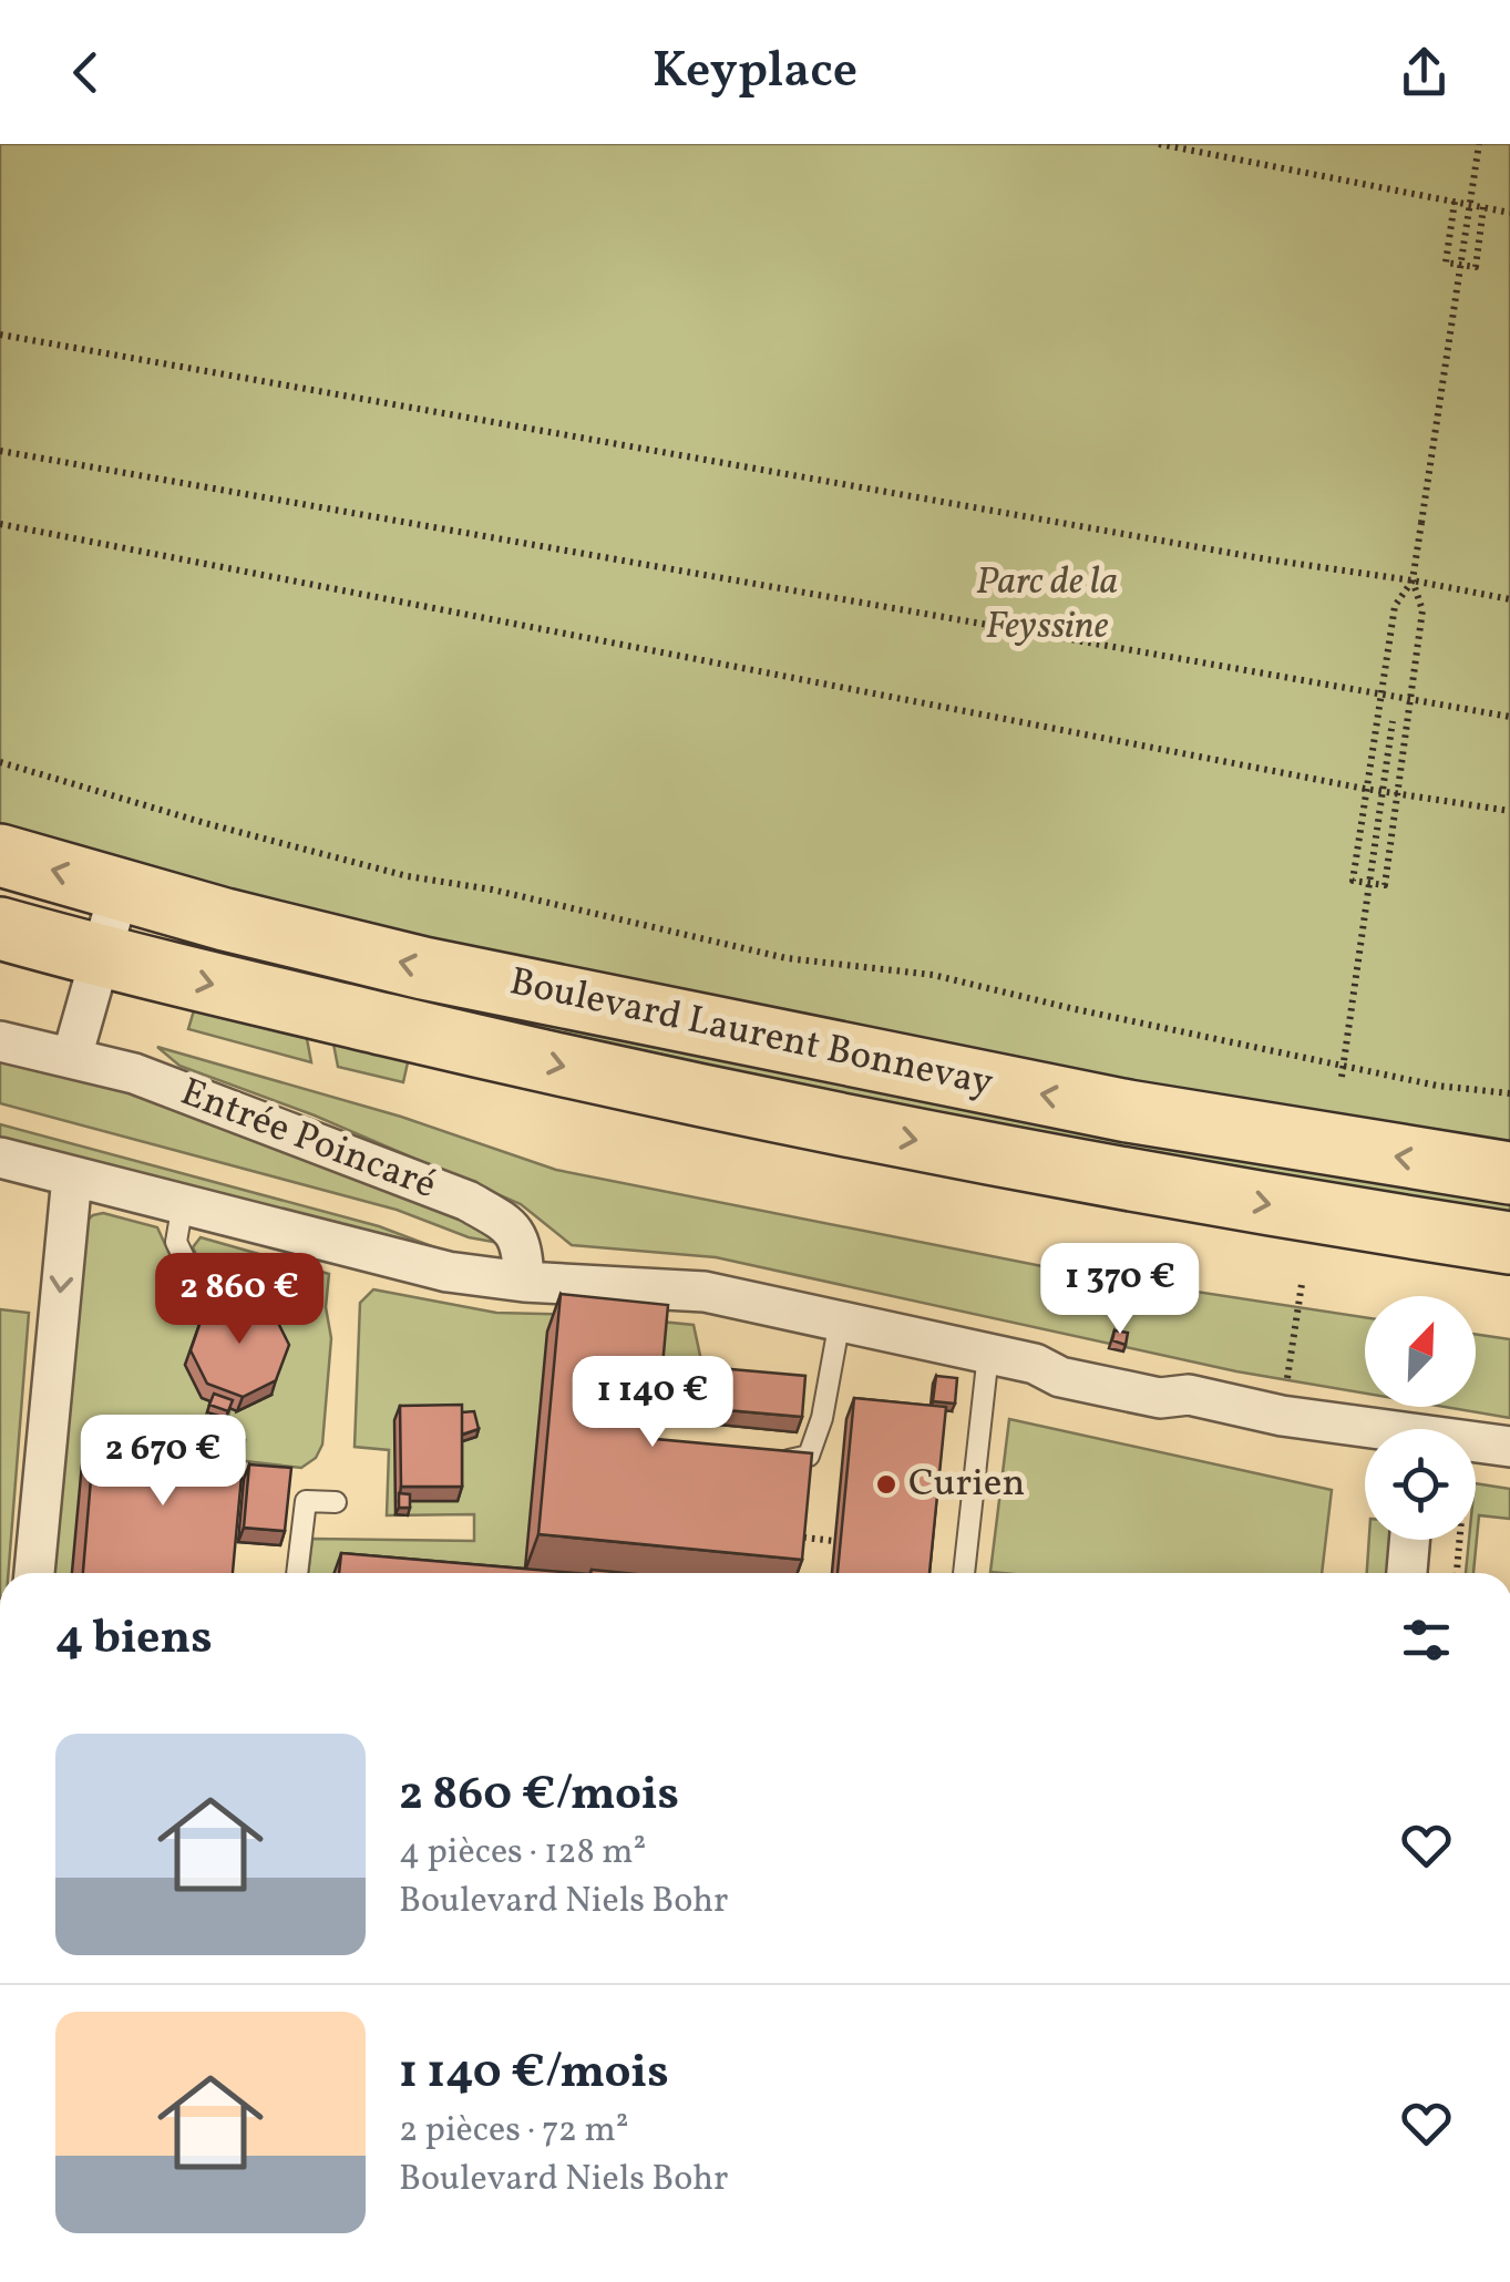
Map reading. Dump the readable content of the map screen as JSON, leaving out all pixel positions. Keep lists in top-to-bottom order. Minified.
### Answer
{"streets":{"main road":["Boulevard Laurent Bonnevay"],"street":["Entrée Poincaré"]},"parks":["Parc de la Feyssine"],"places":["Curien"],"north":"top right","page":{"header":"Keyplace","price":["1 370 €","2 860 €","1 140 €","2 670 €"],"heading":"4 biens","list":[{"name":"2 860 €/mois","note":"4 pièces · 128 m² · Boulevard Niels Bohr"},{"name":"1 140 €/mois","note":"2 pièces · 72 m² · Boulevard Niels Bohr"}]}}
